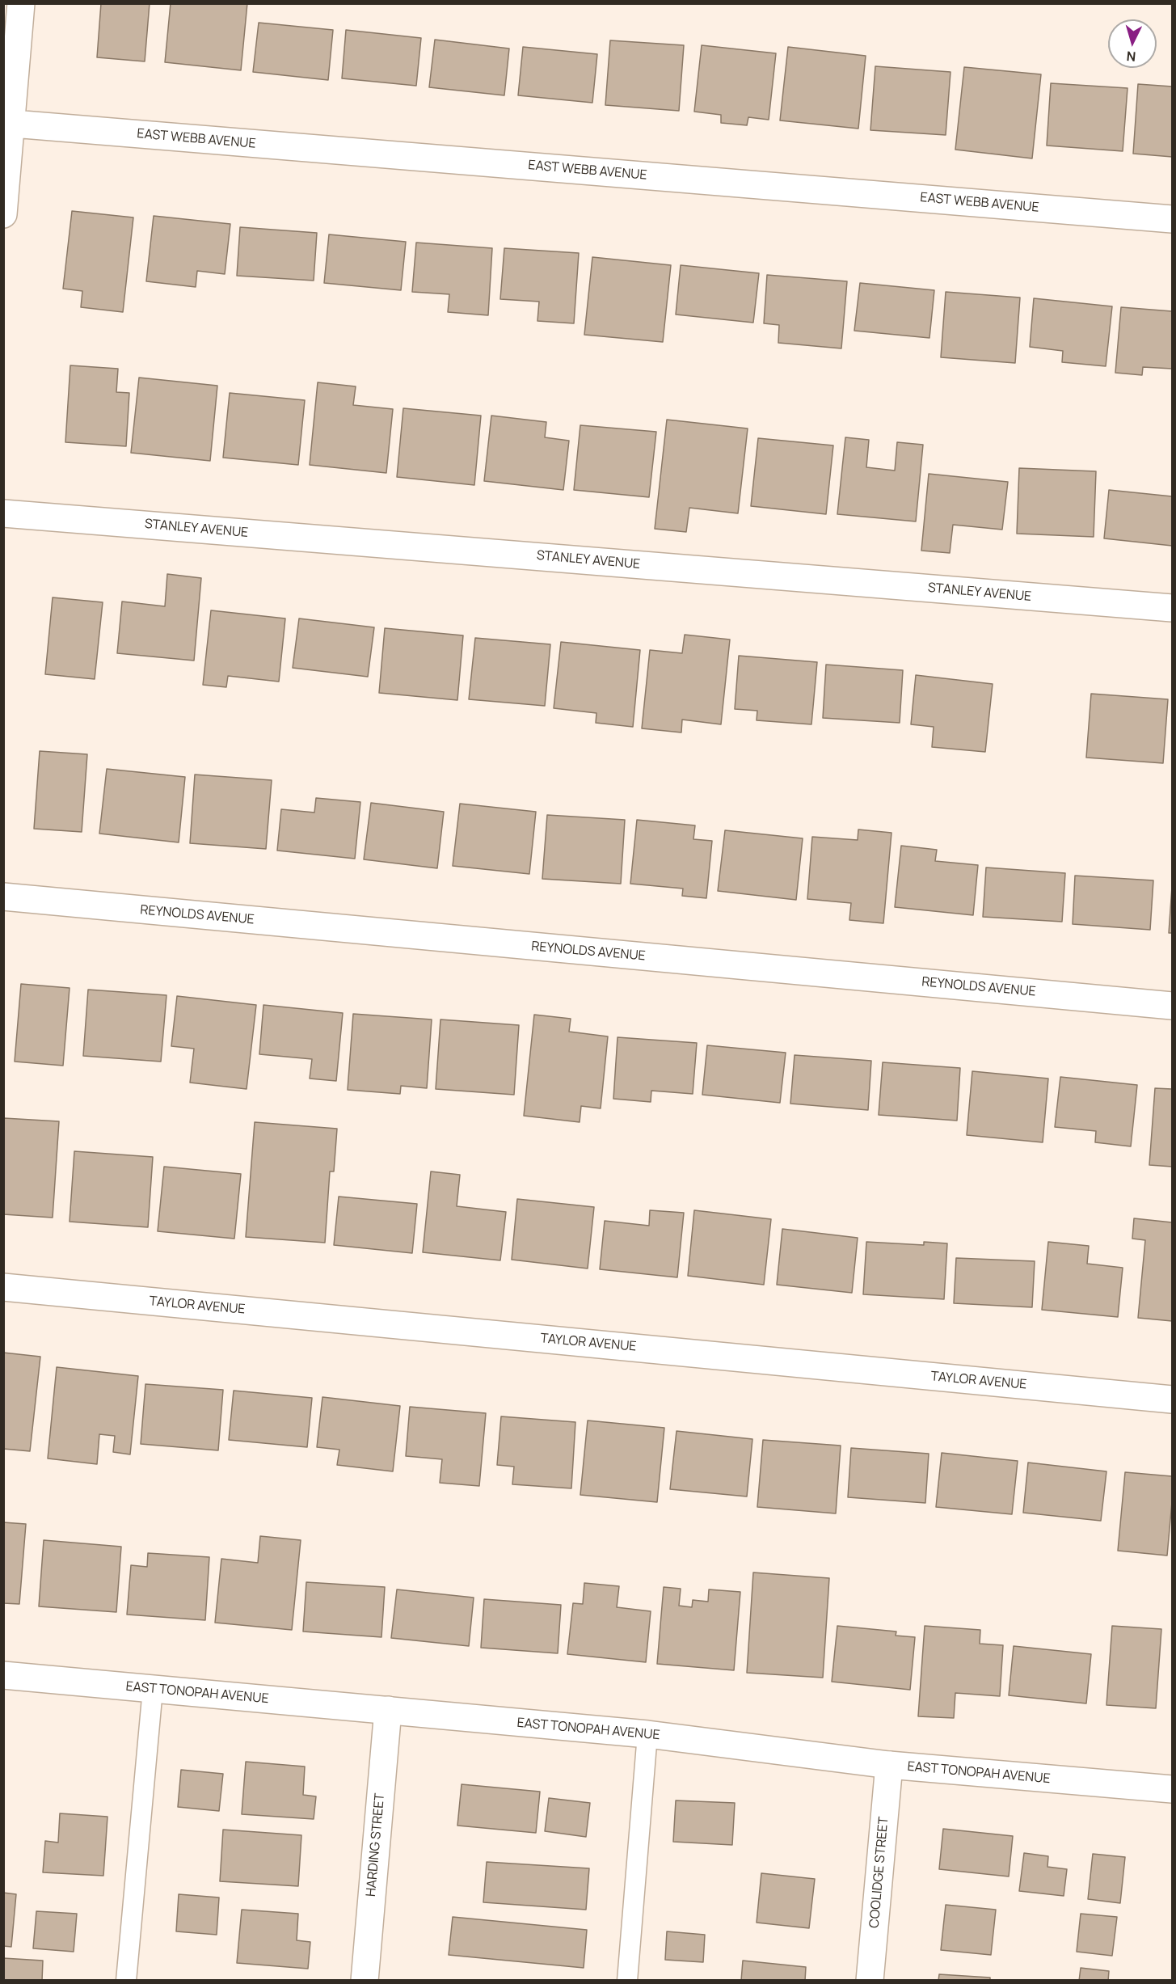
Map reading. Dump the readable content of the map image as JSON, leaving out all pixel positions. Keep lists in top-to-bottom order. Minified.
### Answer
{"streets":{"street":["EAST WEBB AVENUE","STANLEY AVENUE","REYNOLDS AVENUE","TAYLOR AVENUE","EAST TONOPAH AVENUE","HARDING STREET","COOLIDGE STREET"]},"crossings":[["EAST TONOPAH AVENUE","HARDING STREET"],["EAST TONOPAH AVENUE","COOLIDGE STREET"]],"north":"bottom"}
